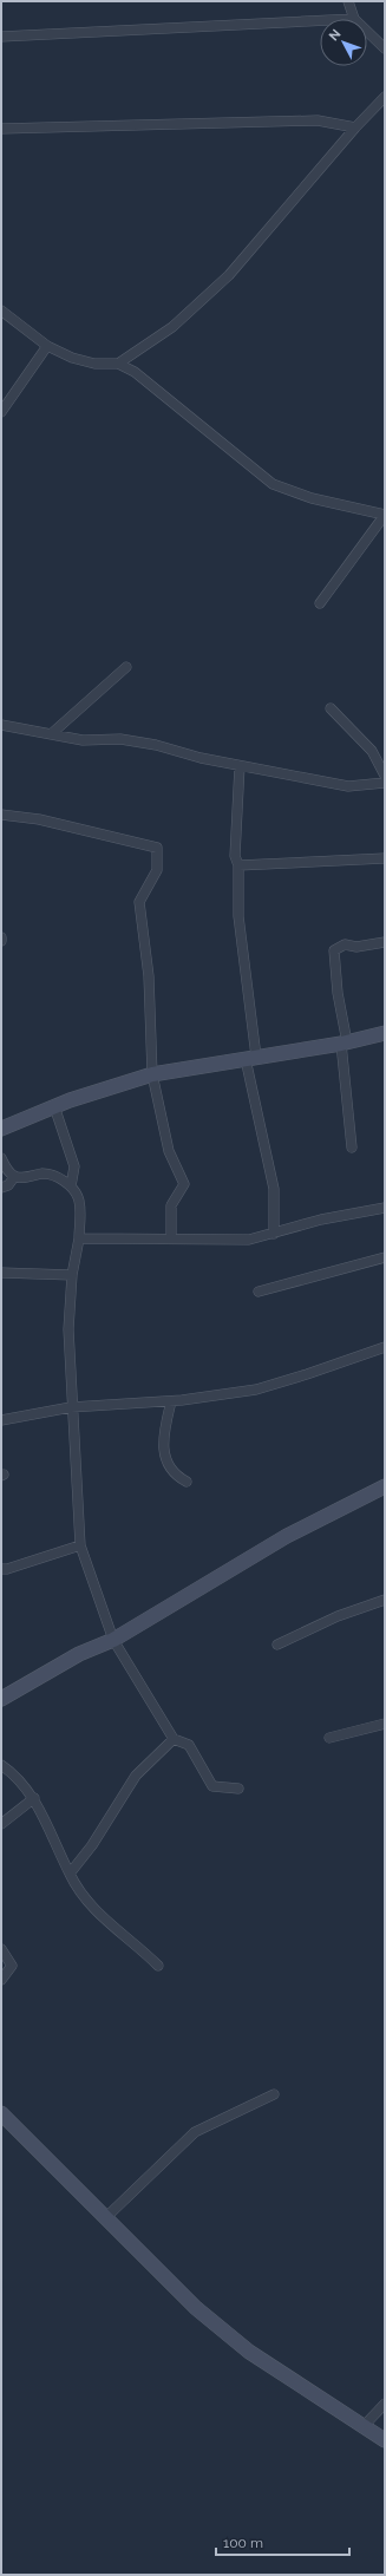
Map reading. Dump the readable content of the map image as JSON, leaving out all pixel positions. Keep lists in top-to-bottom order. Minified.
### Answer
{"scale_bar":"100 m","north":"top left"}
